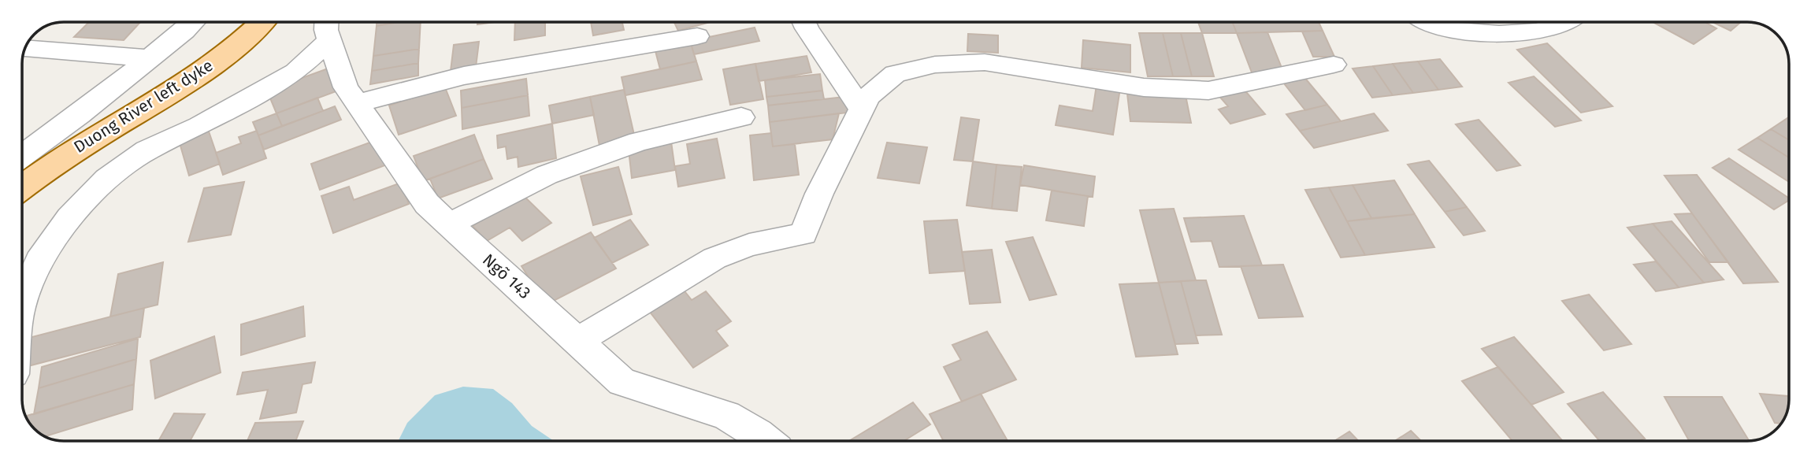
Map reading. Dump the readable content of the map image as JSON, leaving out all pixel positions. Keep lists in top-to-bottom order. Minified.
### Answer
{"streets":{"main road":["Duong River left dyke"],"street":["Ngõ 143"]}}
